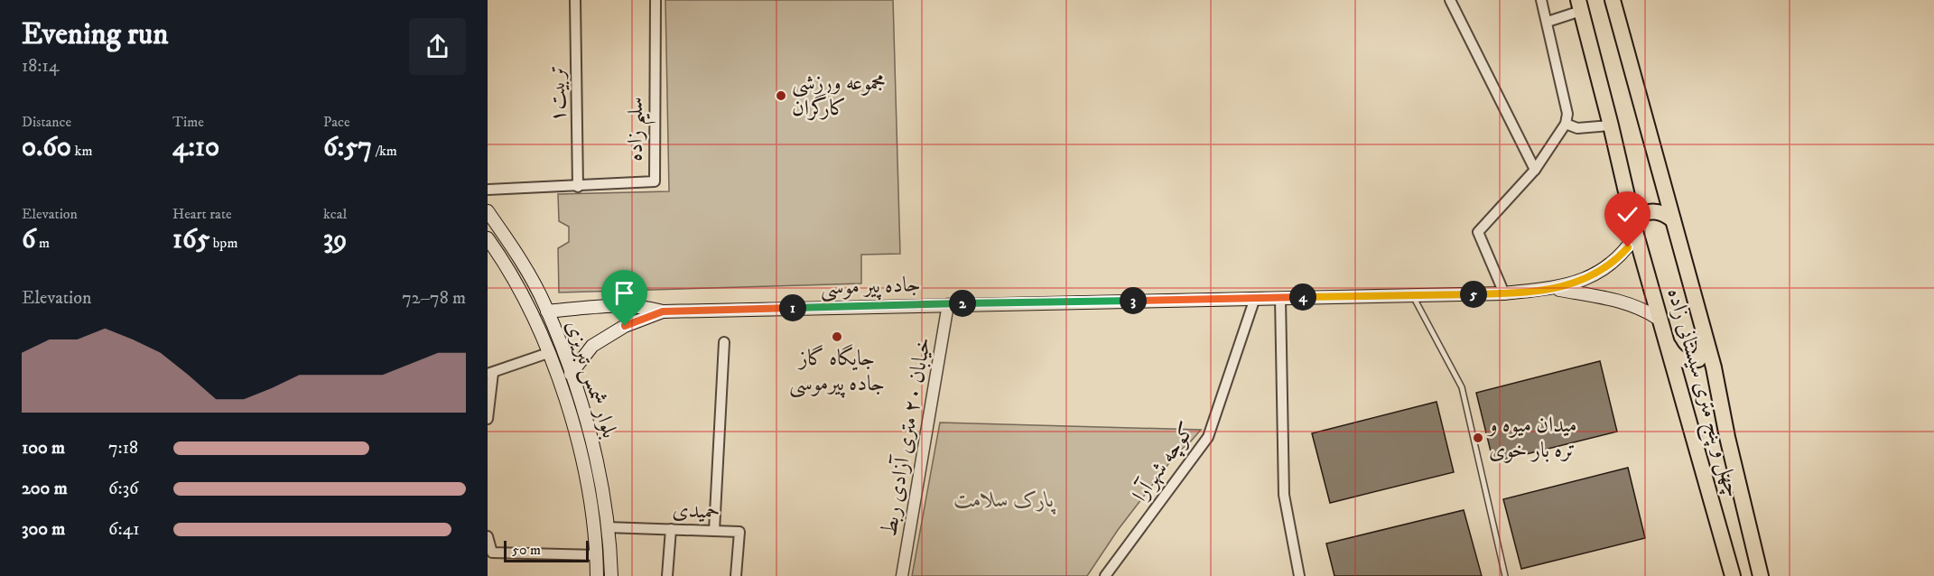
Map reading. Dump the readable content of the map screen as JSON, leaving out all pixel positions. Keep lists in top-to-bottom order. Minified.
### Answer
{"streets":{"highway":["چهل و پنج متری سیستانی زاده"],"main road":["جاده پیر موسی","بلوار شمس تبریزی"],"street":["تربیت۱","سلیم زاده","خیابان ۲۰ متری آزادی ربط","کوچه شهرآرا","حمیدی"]},"crossings":[["تربیت۱","سلیم زاده"],["جاده پیر موسی","خیابان ۲۰ متری آزادی ربط"],["جاده پیر موسی","کوچه شهرآرا"],["بلوار شمس تبریزی","حمیدی"]],"parks":["پارک سلامت"],"places":["مجموعه ورزشی کارگران","جایگاه گاز جاده پیرموسی","میدان میوه و تره بار خوی"],"scale_bar":"50 m","page":{"heading":["Evening run","18:14"],"stats":[["Distance","0.60 km"],["Time","4:10"],["Pace","6:57 /km"],["Elevation","6 m"],["Heart rate","165 bpm"],["kcal","39"]],"chart":["Elevation","72–78 m"],"pins":["5","4","3","2","1"],"list":[{"name":"100 m","note":"7:18"},{"name":"200 m","note":"6:36"},{"name":"300 m","note":"6:41"}],"scale":"50 m"}}
